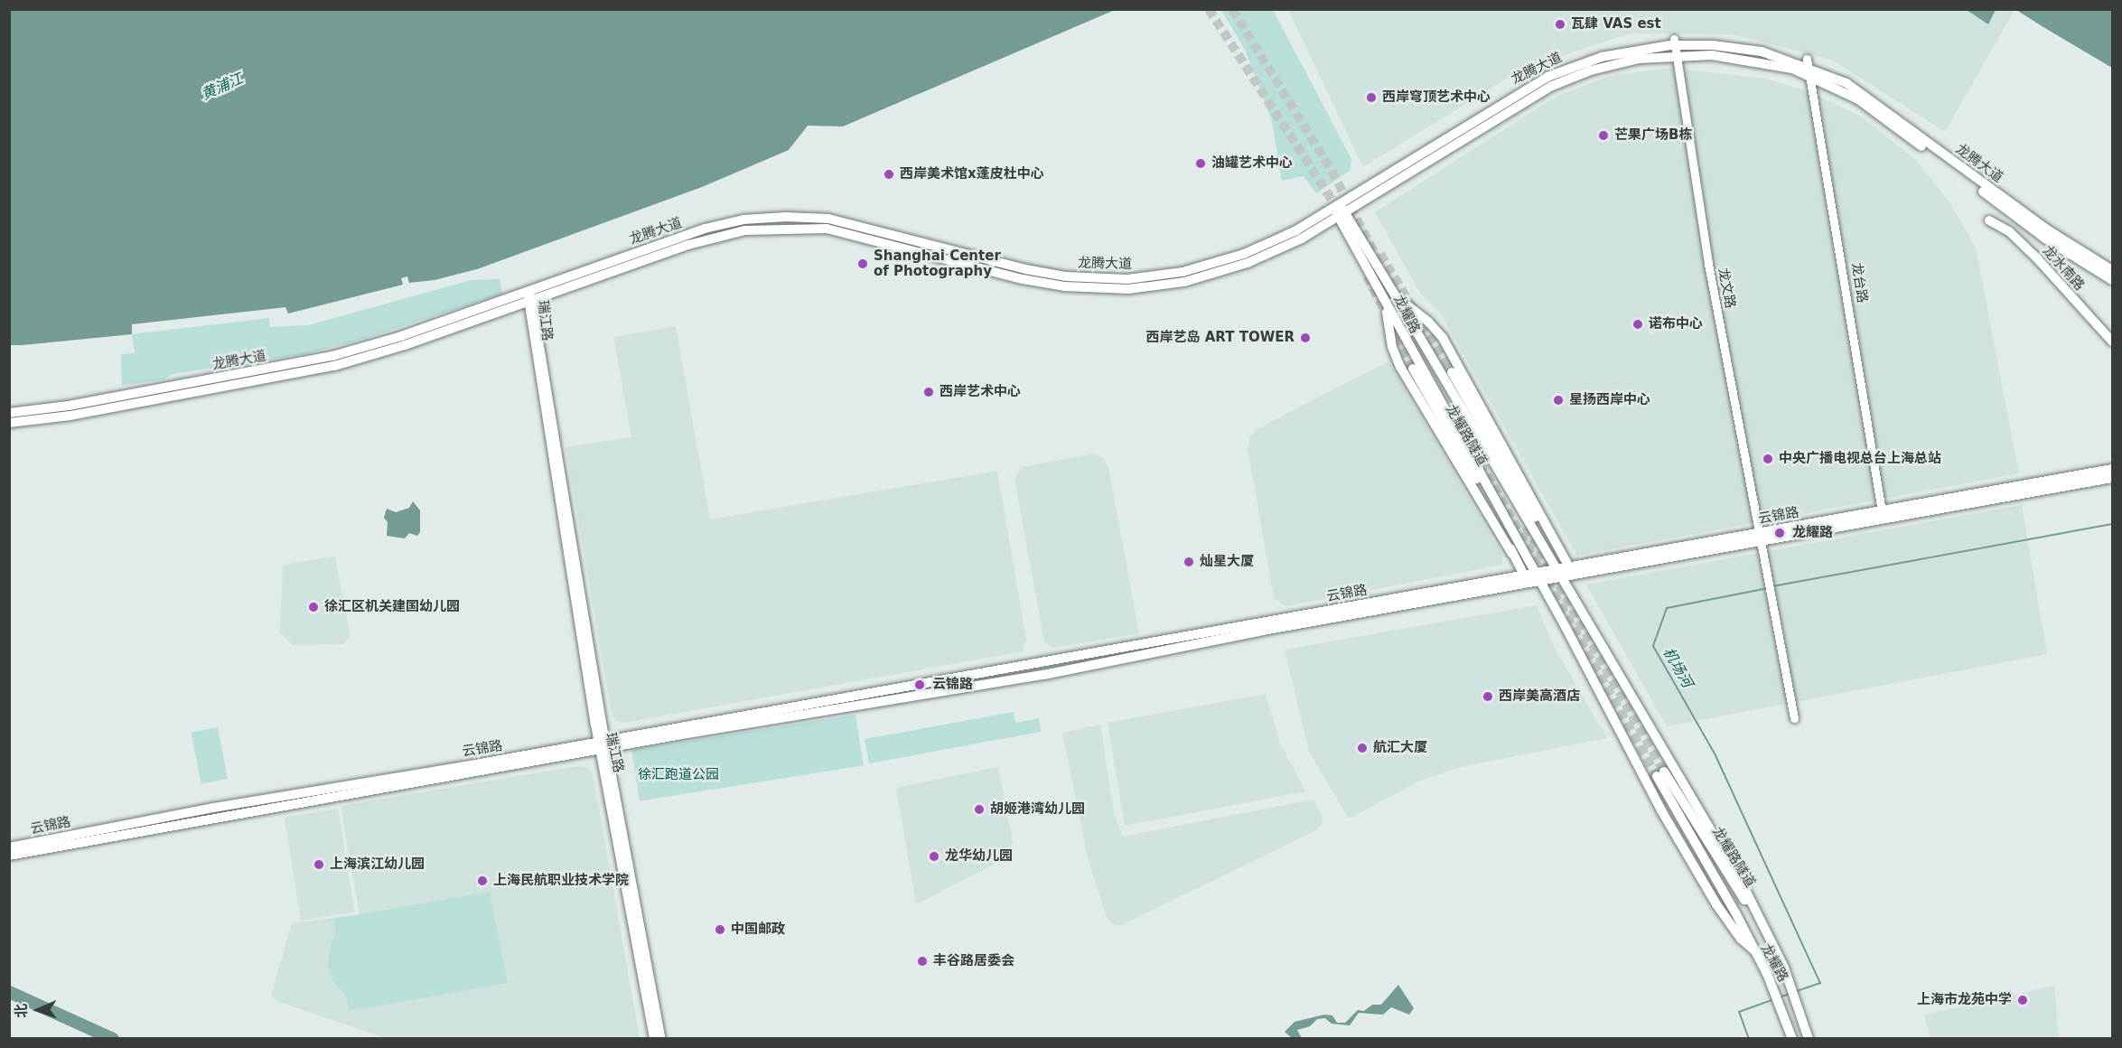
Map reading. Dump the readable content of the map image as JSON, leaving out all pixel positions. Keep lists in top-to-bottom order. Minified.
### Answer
{"streets":{"main road":["龙腾大道","龙水南路","龙耀路","龙耀路隧道","云锦路"],"street":["龙台路","龙文路","瑞江路"]},"crossings":[["龙腾大道","龙台路"],["龙腾大道","龙文路"],["龙腾大道","龙耀路"],["龙腾大道","瑞江路"],["龙台路","云锦路"],["龙文路","云锦路"],["龙耀路","龙耀路隧道"],["龙耀路","云锦路"],["瑞江路","云锦路"],["龙耀路隧道","云锦路"]],"water":["黄浦江","机场河"],"parks":["徐汇跑道公园"],"places":["瓦肆 VAS est","西岸穹顶艺术中心","芒果广场B栋","油罐艺术中心","西岸美术馆x蓬皮杜中心","Shanghai Center of Photography","诺布中心","西岸艺岛 ART TOWER","西岸艺术中心","星扬西岸中心","中央广播电视总台上海总站","龙耀路","灿星大厦","徐汇区机关建国幼儿园","云锦路","西岸美高酒店","航汇大厦","胡姬港湾幼儿园","龙华幼儿园","上海滨江幼儿园","上海民航职业技术学院","中国邮政","丰谷路居委会","上海市龙苑中学"],"north":"left"}
